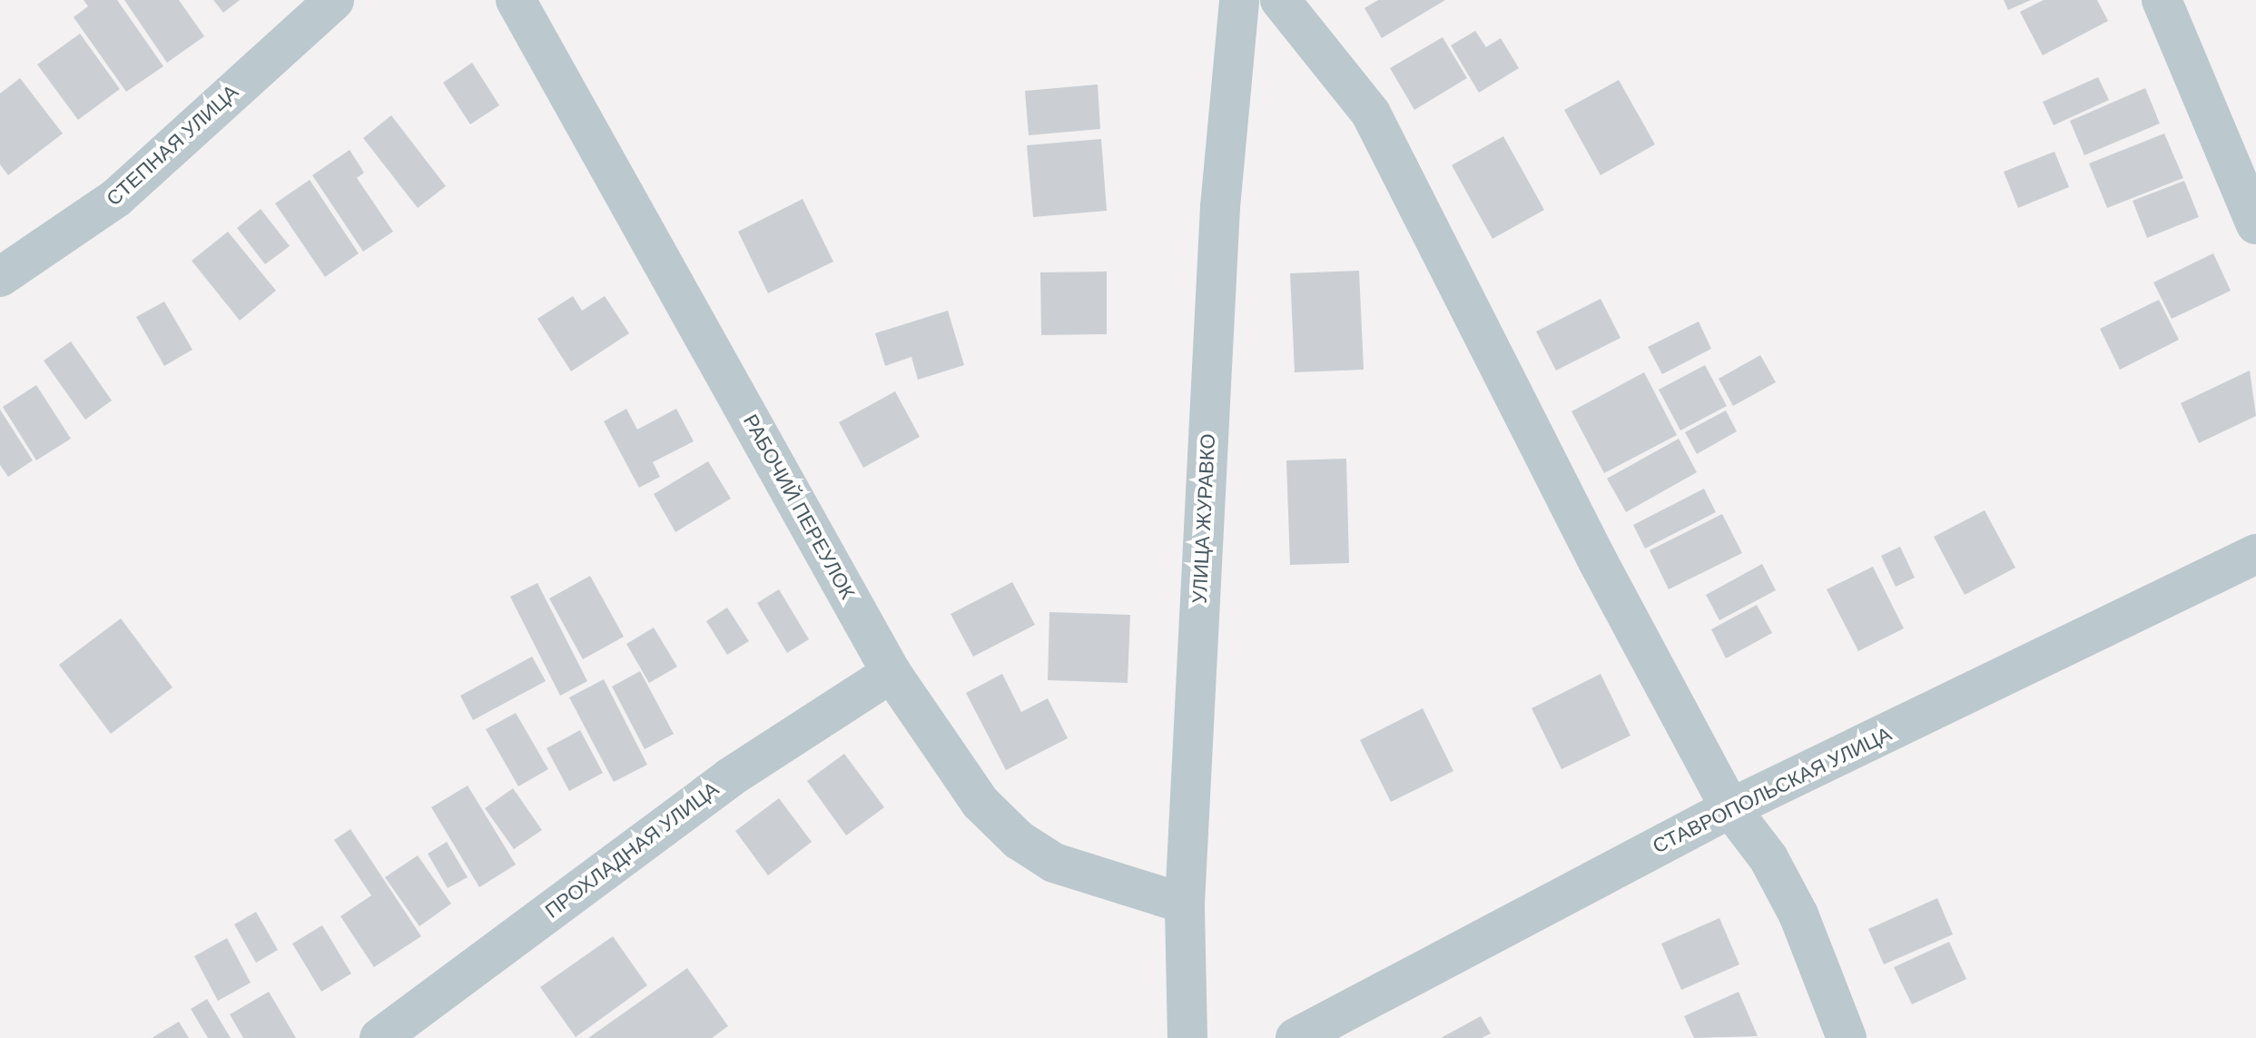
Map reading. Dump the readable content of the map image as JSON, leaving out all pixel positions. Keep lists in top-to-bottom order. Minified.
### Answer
{"streets":{"street":["СТЕПНАЯ УЛИЦА","РАБОЧИЙ ПЕРЕУЛОК","УЛИЦА ЖУРАВКО","СТАВРОПОЛЬСКАЯ УЛИЦА","ПРОХЛАДНАЯ УЛИЦА"]},"crossings":[["РАБОЧИЙ ПЕРЕУЛОК","УЛИЦА ЖУРАВКО"],["РАБОЧИЙ ПЕРЕУЛОК","ПРОХЛАДНАЯ УЛИЦА"]]}
